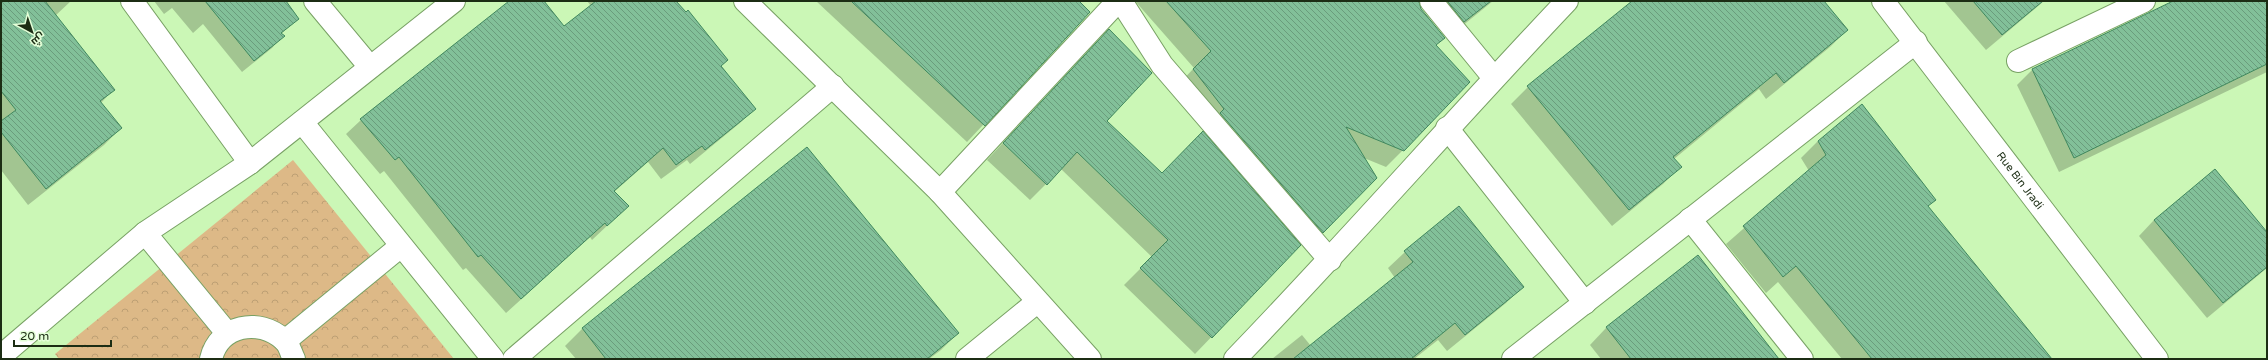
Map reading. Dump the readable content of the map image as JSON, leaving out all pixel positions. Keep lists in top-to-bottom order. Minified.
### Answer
{"streets":{"street":["Rue Bin Jradi"]},"scale_bar":"20 m","north":"bottom right"}
